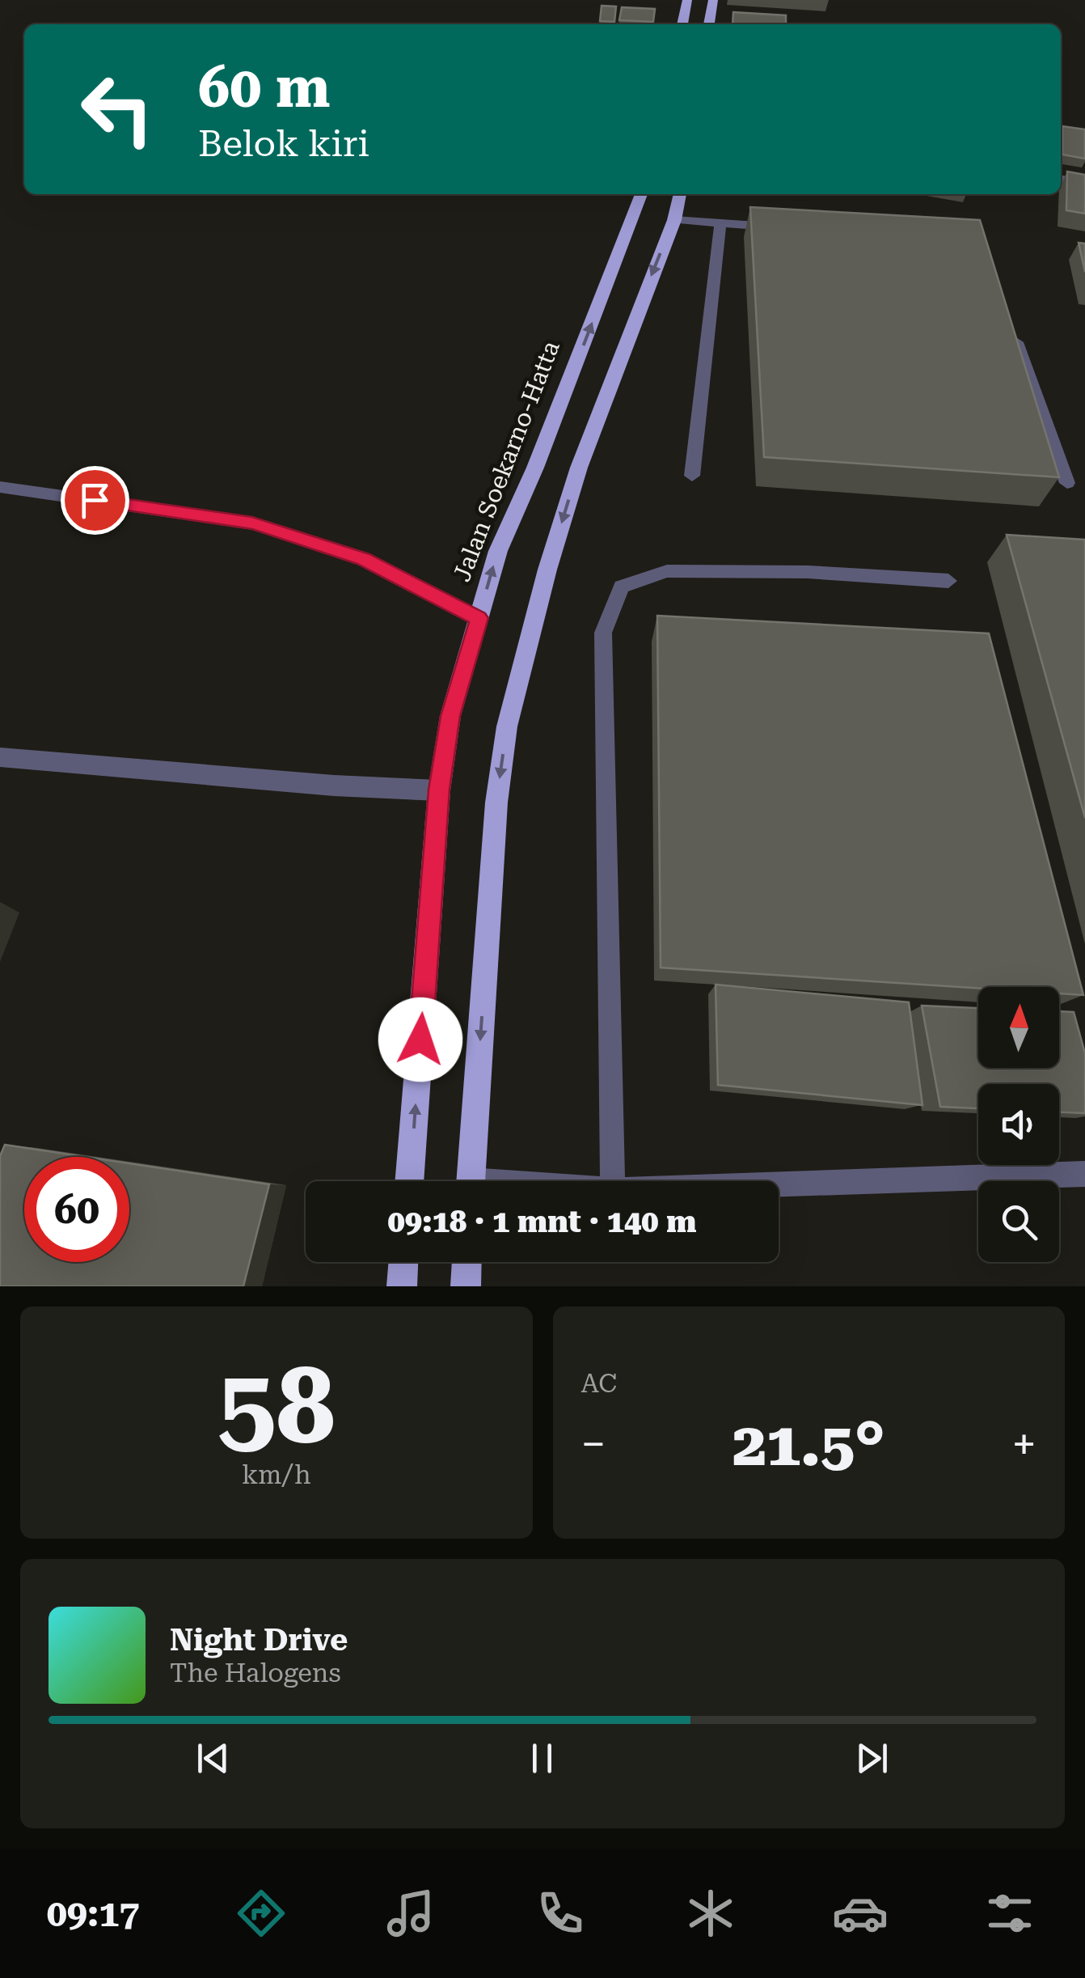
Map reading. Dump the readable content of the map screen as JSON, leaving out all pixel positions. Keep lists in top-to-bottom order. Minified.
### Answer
{"streets":{"main road":["Jalan Soekarno-Hatta"]},"north":"top","page":{"turn":["60 m","Belok kiri"],"limit":"60","trip":"09:18 · 1 mnt · 140 m","tile":[["58","km/h"],"AC"],"heat":["−","21.5°","+"],"song":["Night Drive","The Halogens"],"tabs":"09:17"}}
